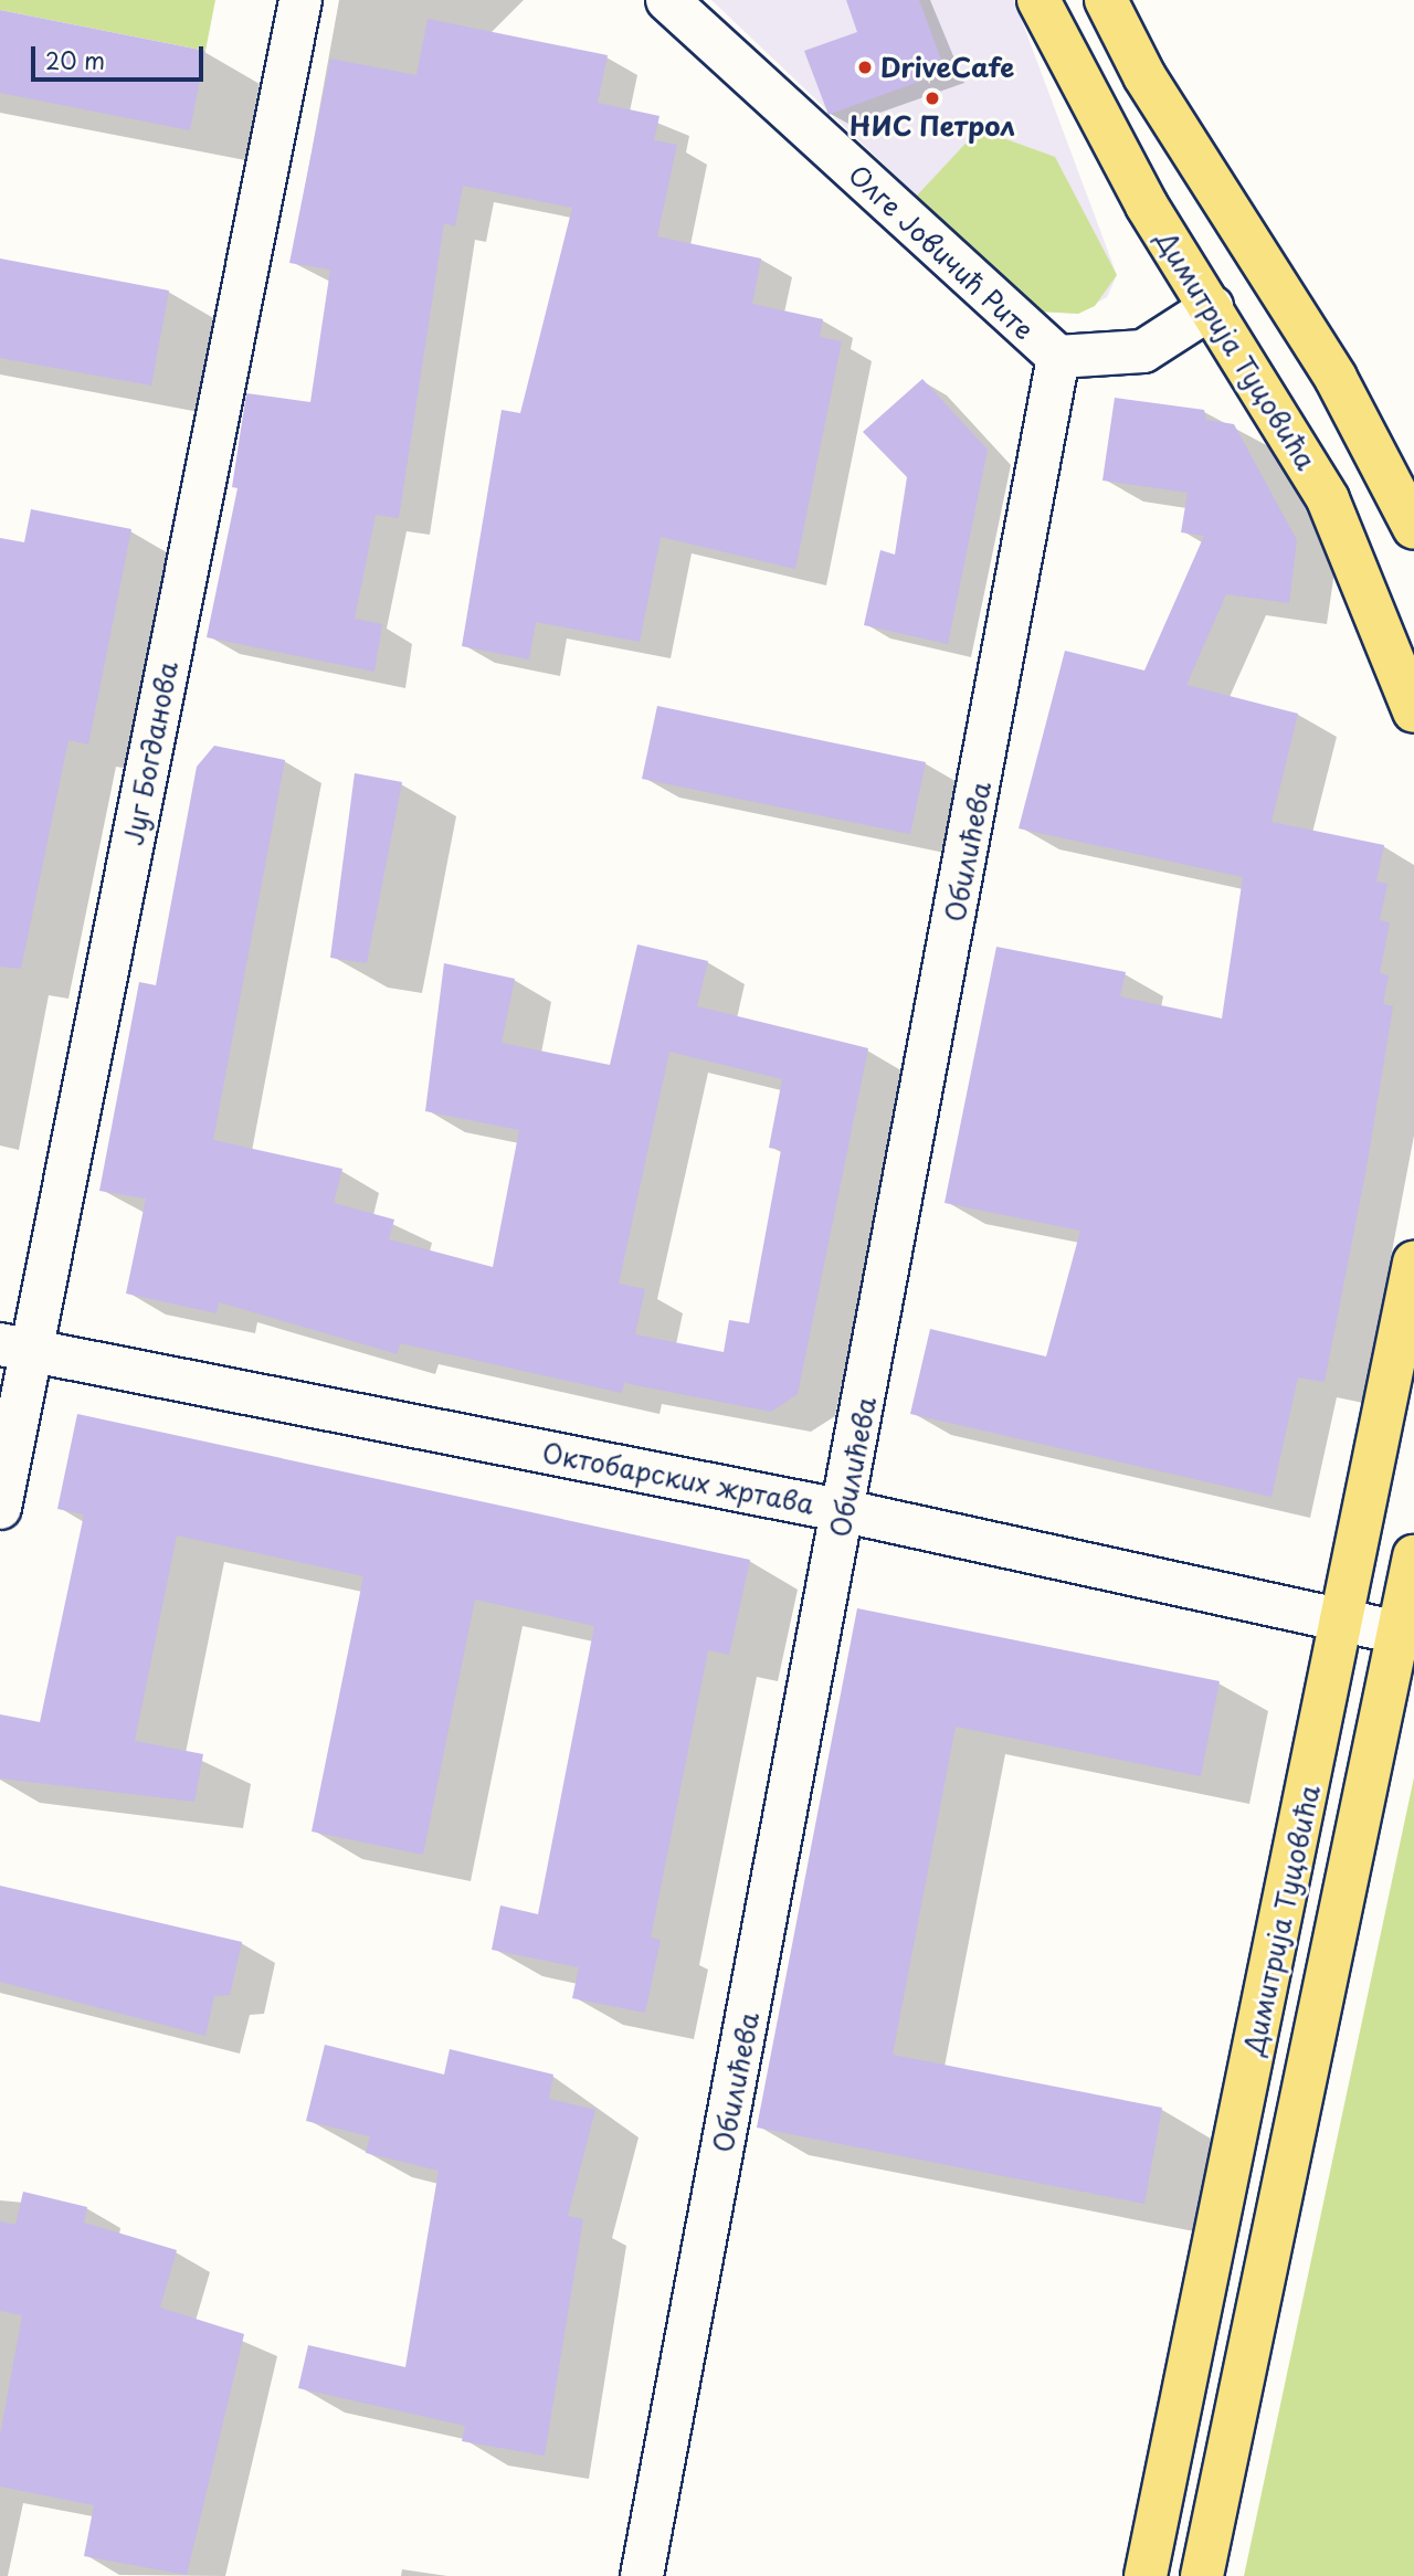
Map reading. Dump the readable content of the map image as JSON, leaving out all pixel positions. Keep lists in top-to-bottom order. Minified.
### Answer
{"streets":{"main road":["Димитрија Туцовића"],"street":["Олге Јовичић Рите","Југ Богданова","Обилићева","Октобарских жртава"]},"crossings":[["Олге Јовичић Рите","Димитрија Туцовића"],["Олге Јовичић Рите","Обилићева"],["Димитрија Туцовића","Октобарских жртава"],["Југ Богданова","Октобарских жртава"],["Обилићева","Октобарских жртава"]],"places":["DriveCafe","НИС Петрол"],"scale_bar":"20 m"}
